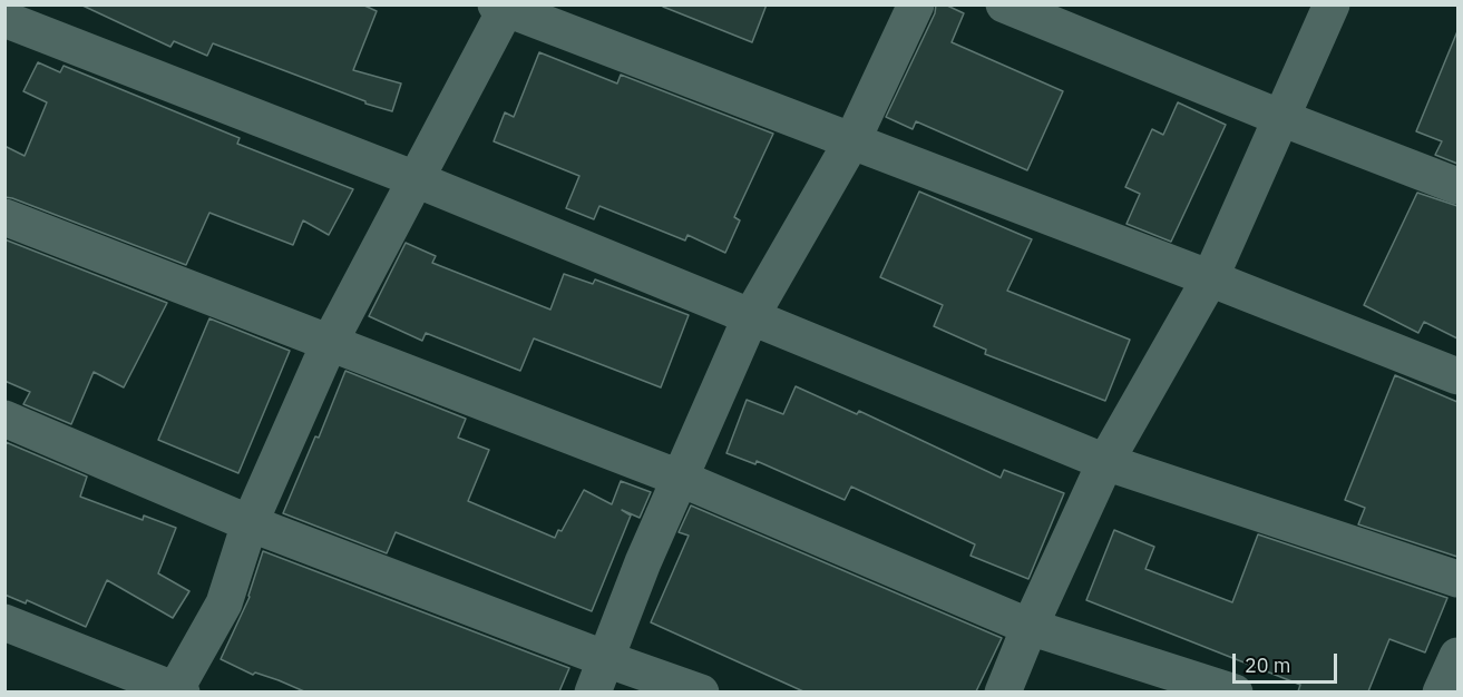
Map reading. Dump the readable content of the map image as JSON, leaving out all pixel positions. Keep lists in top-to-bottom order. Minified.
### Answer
{"scale_bar":"20 m"}
